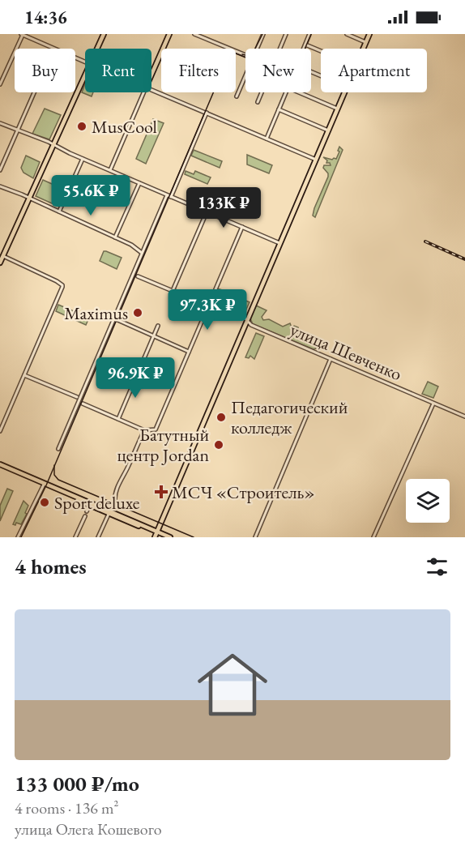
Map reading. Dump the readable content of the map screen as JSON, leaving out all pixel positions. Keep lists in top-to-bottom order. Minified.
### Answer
{"streets":{"street":["улица Шевченко"]},"places":{"other":["MusCool","Maximus","Педагогический колледж","Батутный центр Jordan","Sport deluxe"],"health":["МСЧ «Строитель»"]},"page":{"status":"14:36","chip":["Buy","Rent","Filters","New","Apartment"],"price":["55.6K ₽","133K ₽","97.3K ₽","96.9K ₽"],"heading":"4 homes","list":[{"name":"133 000 ₽/mo","note":"4 rooms · 136 m² · улица Олега Кошевого"}]}}
